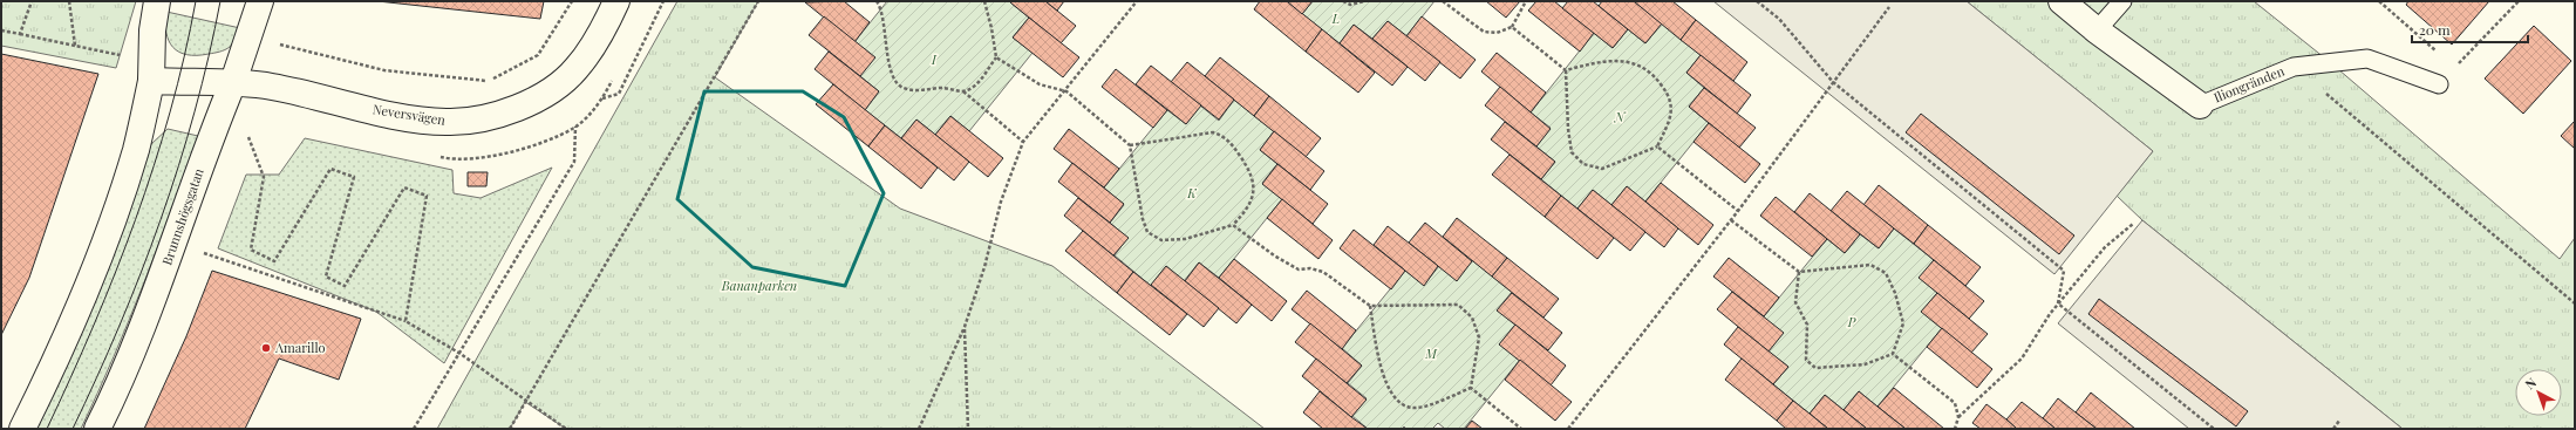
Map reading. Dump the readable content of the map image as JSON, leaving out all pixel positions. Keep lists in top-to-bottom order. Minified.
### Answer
{"streets":{"street":["Iliongränden","Neversvägen","Brunnshögsgatan"]},"crossings":[["Neversvägen","Brunnshögsgatan"]],"parks":["L","I","N","K","Bananparken","P","M"],"places":["Amarillo"],"scale_bar":"20 m","north":"top left"}
